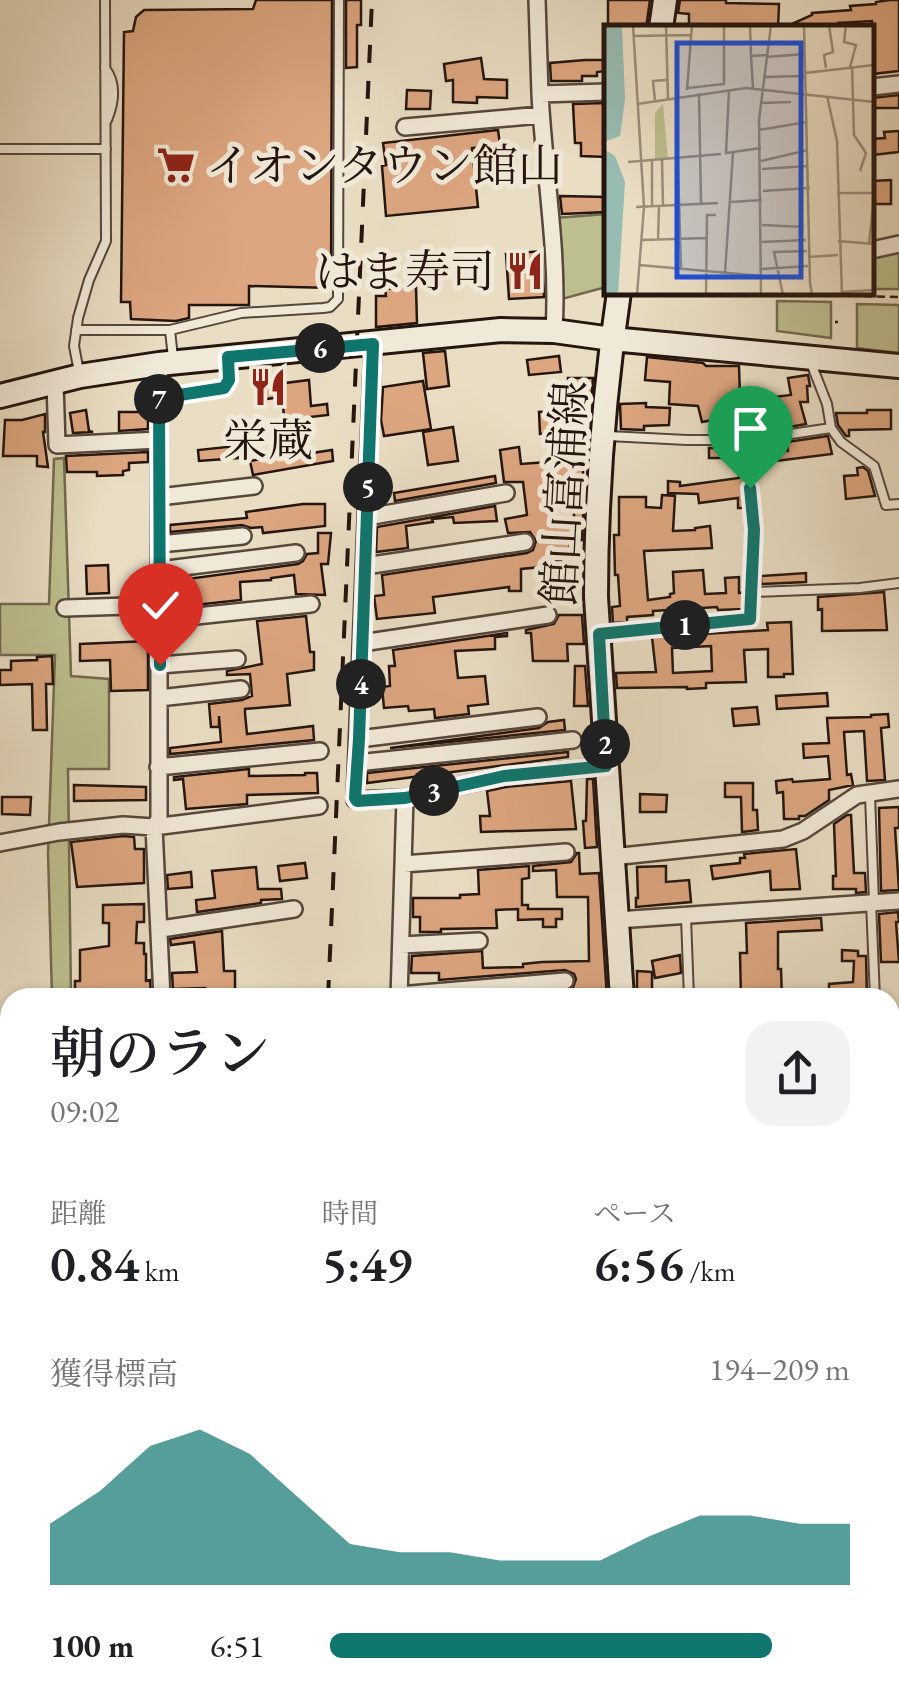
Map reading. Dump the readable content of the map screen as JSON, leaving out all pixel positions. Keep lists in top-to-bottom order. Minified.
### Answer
{"streets":{"street":["館山富浦線"]},"places":{"supermarket":["イオンタウン館山"],"restaurant":["はま寿司","栄蔵"]},"page":{"pins":["6","7","5","1","4","2","3"],"heading":["朝のラン","09:02"],"stats":[["距離","0.84 km"],["時間","5:49"],["ペース","6:56 /km"]],"chart":["獲得標高","194–209 m"],"list":[{"name":"100 m","note":"6:51"}]}}
